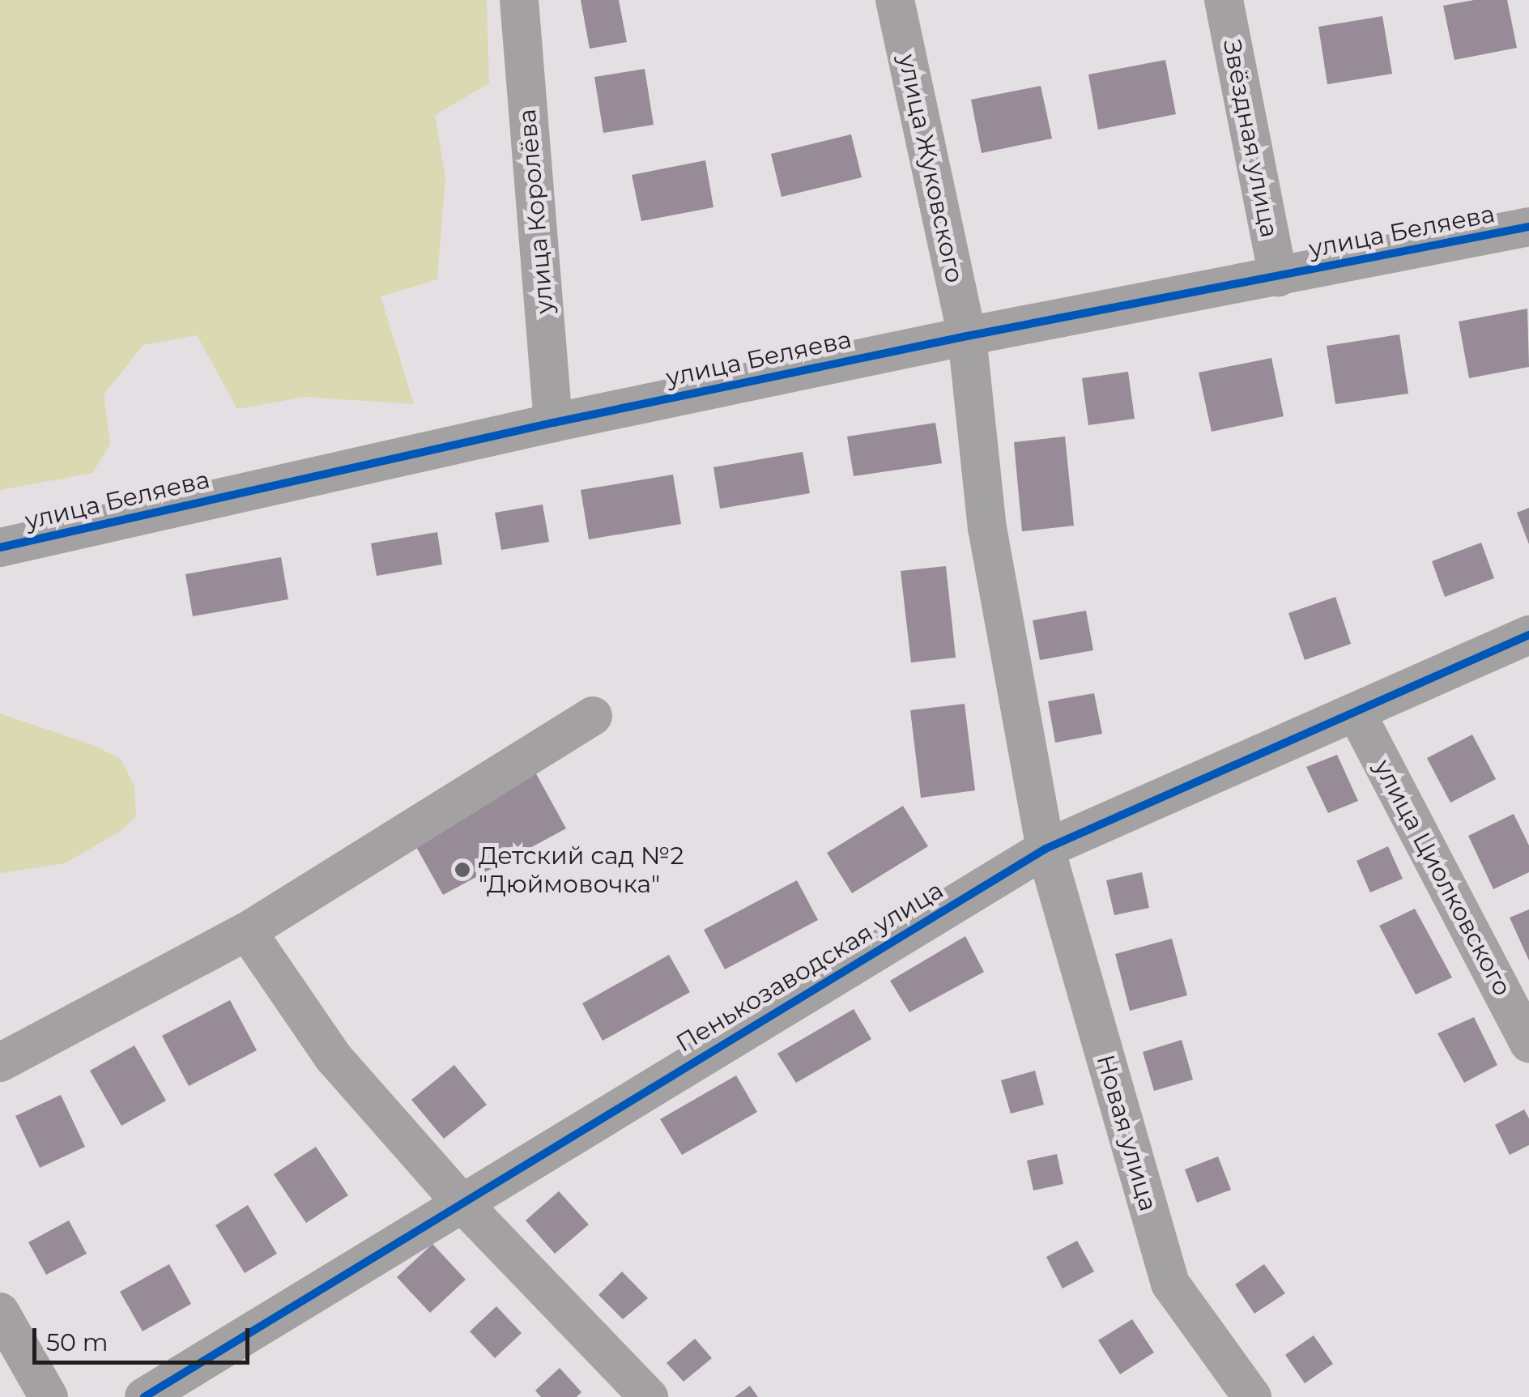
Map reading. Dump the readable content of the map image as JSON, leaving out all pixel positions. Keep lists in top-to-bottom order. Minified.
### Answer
{"streets":{"street":["Звёздная улица","улица Жуковского","улица Королёва","улица Беляева","улица Циолковского","Пенькозаводская улица","Новая улица"]},"crossings":[["Звёздная улица","улица Беляева"],["улица Жуковского","улица Беляева"],["улица Жуковского","Пенькозаводская улица"],["улица Жуковского","Новая улица"],["улица Королёва","улица Беляева"],["улица Циолковского","Пенькозаводская улица"],["Пенькозаводская улица","Новая улица"]],"places":["Детский сад №2 \"Дюймовочка\""],"scale_bar":"50 m"}
